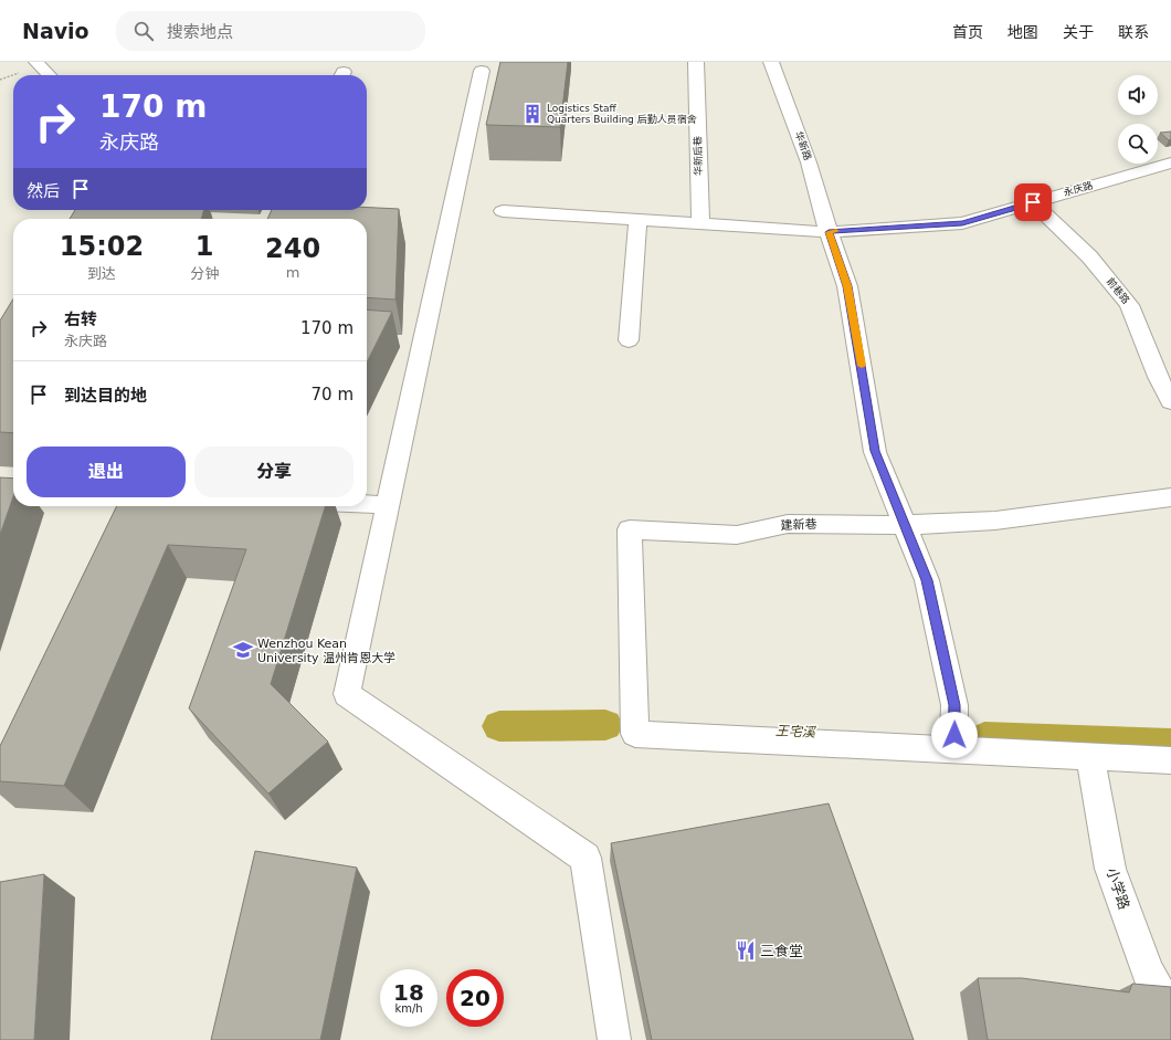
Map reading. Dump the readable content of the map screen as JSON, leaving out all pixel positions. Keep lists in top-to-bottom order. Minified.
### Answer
{"streets":{"street":["华新路","华新后巷","永庆路","前巷路","建新巷","小学路"]},"crossings":[["华新路","永庆路"],["华新路","建新巷"],["华新后巷","永庆路"],["永庆路","前巷路"]],"water":["王宅溪"],"places":{"building":["Logistics Staff Quarters Building 后勤人员宿舍"],"school or university":["Wenzhou Kean University 温州肯恩大学"],"restaurant":["三食堂"]},"page":{"header":"Navio","search":"搜索地点","nav":["首页","地图","关于","联系"],"turn":["170 m","永庆路"],"then":"然后","eta":["15:02","到达","1","分钟","240","m"],"list":[{"name":"右转","note":"永庆路","value":"170 m"},{"name":"到达目的地","value":"70 m"}],"buttons":["退出","分享"],"speed":"18 km/h","limit":"20"}}
